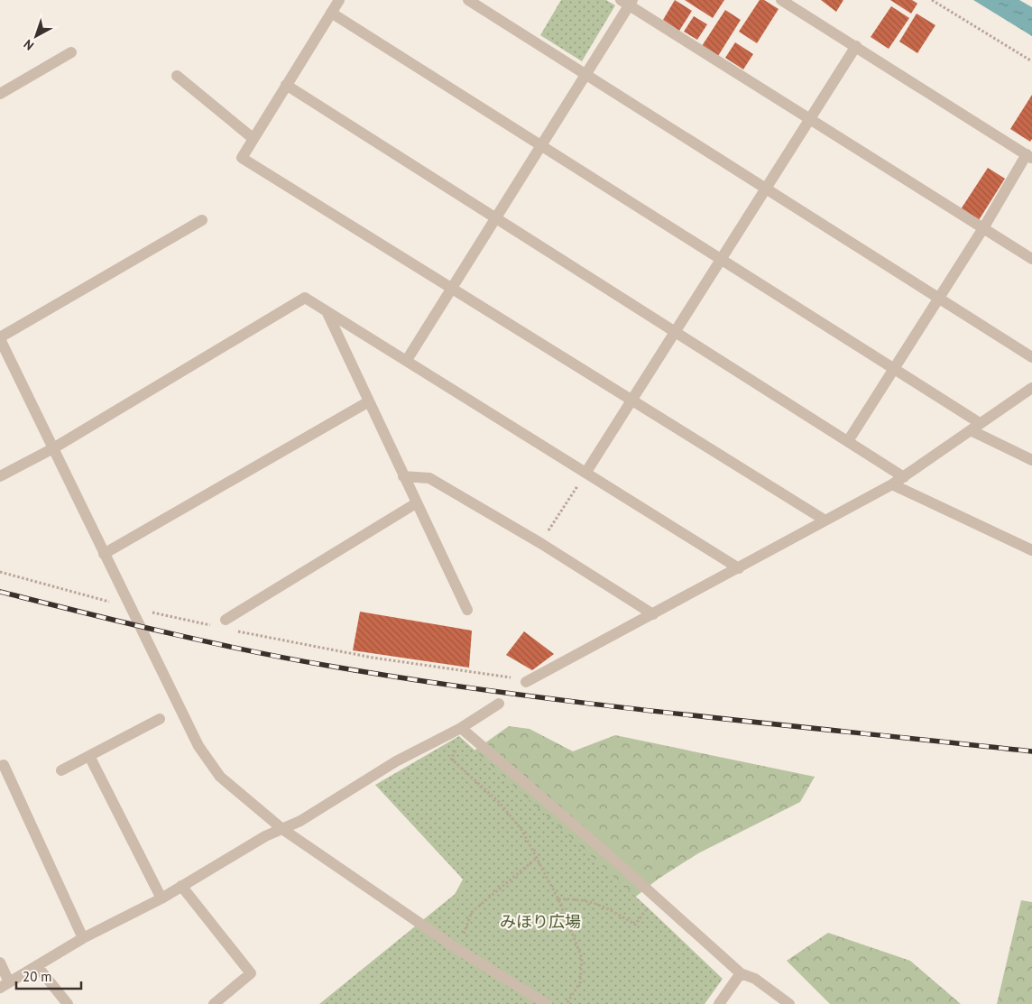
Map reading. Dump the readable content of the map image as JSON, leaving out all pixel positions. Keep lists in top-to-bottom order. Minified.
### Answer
{"parks":["みほり広場"],"scale_bar":"20 m","north":"bottom left"}
